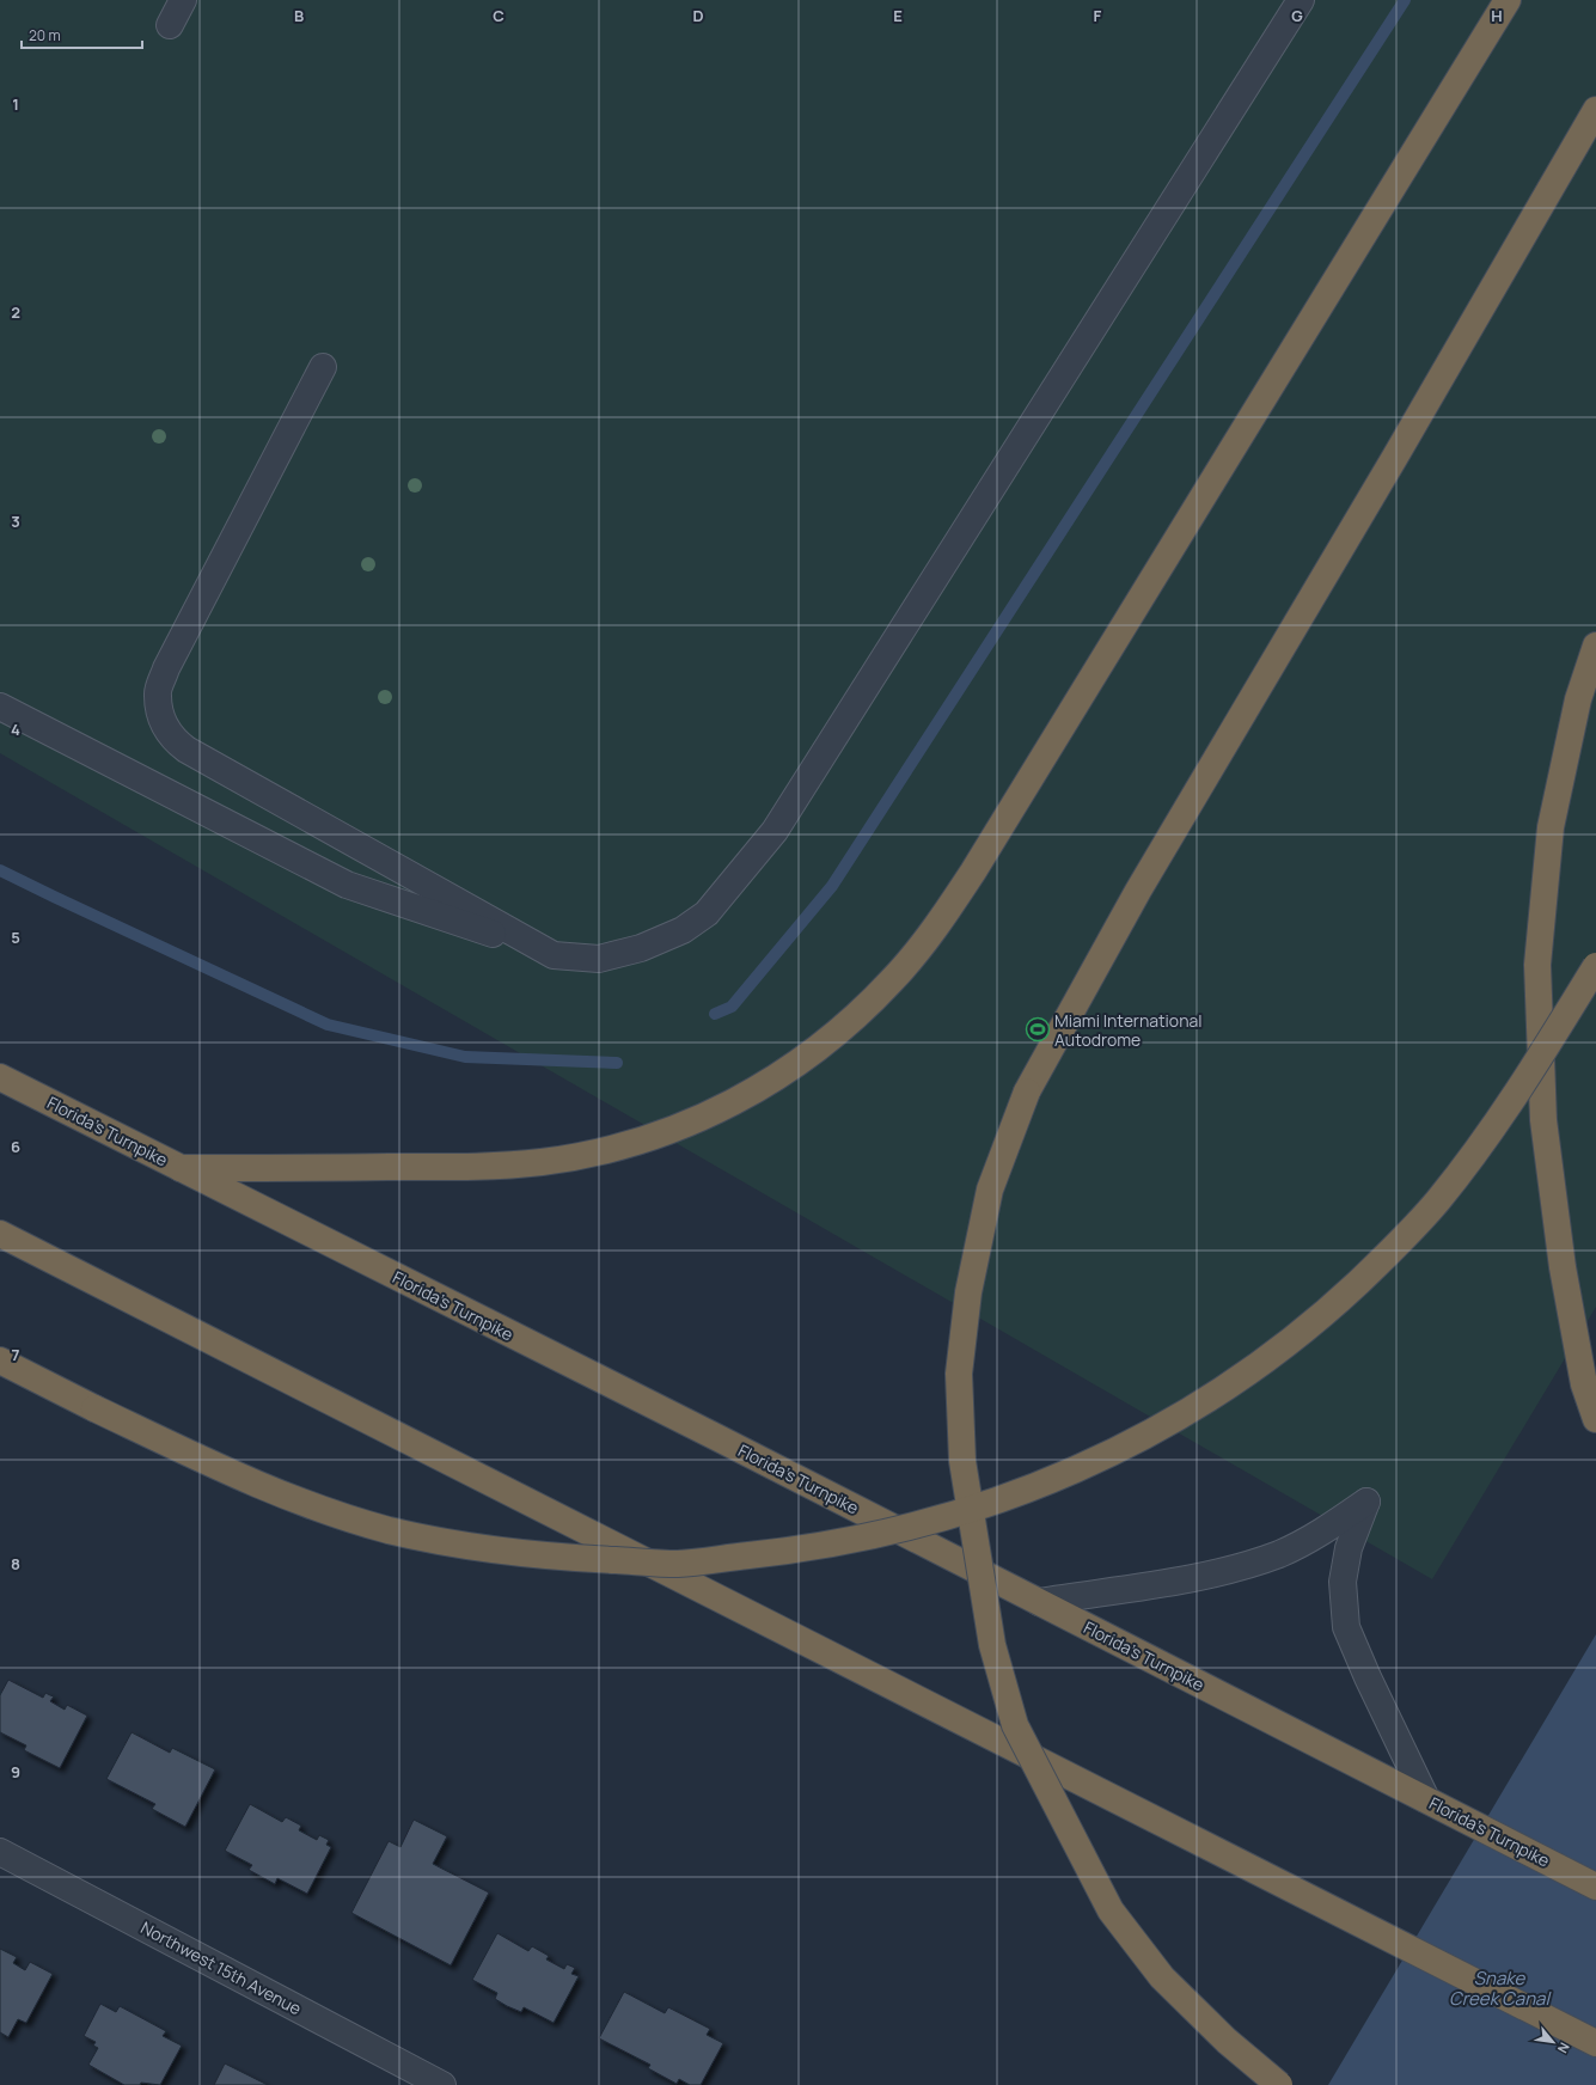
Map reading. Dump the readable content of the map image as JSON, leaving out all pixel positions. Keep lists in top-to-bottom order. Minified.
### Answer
{"streets":{"highway":["Florida's Turnpike"],"street":["Northwest 15th Avenue"]},"water":["Snake Creek Canal"],"places":{"sports":["Miami International Autodrome"]},"scale_bar":"20 m","north":"bottom right","grid":{"columns":["B","C","D","E","F","G","H"],"rows":["1","2","3","4","5","6","7","8","9"]}}
